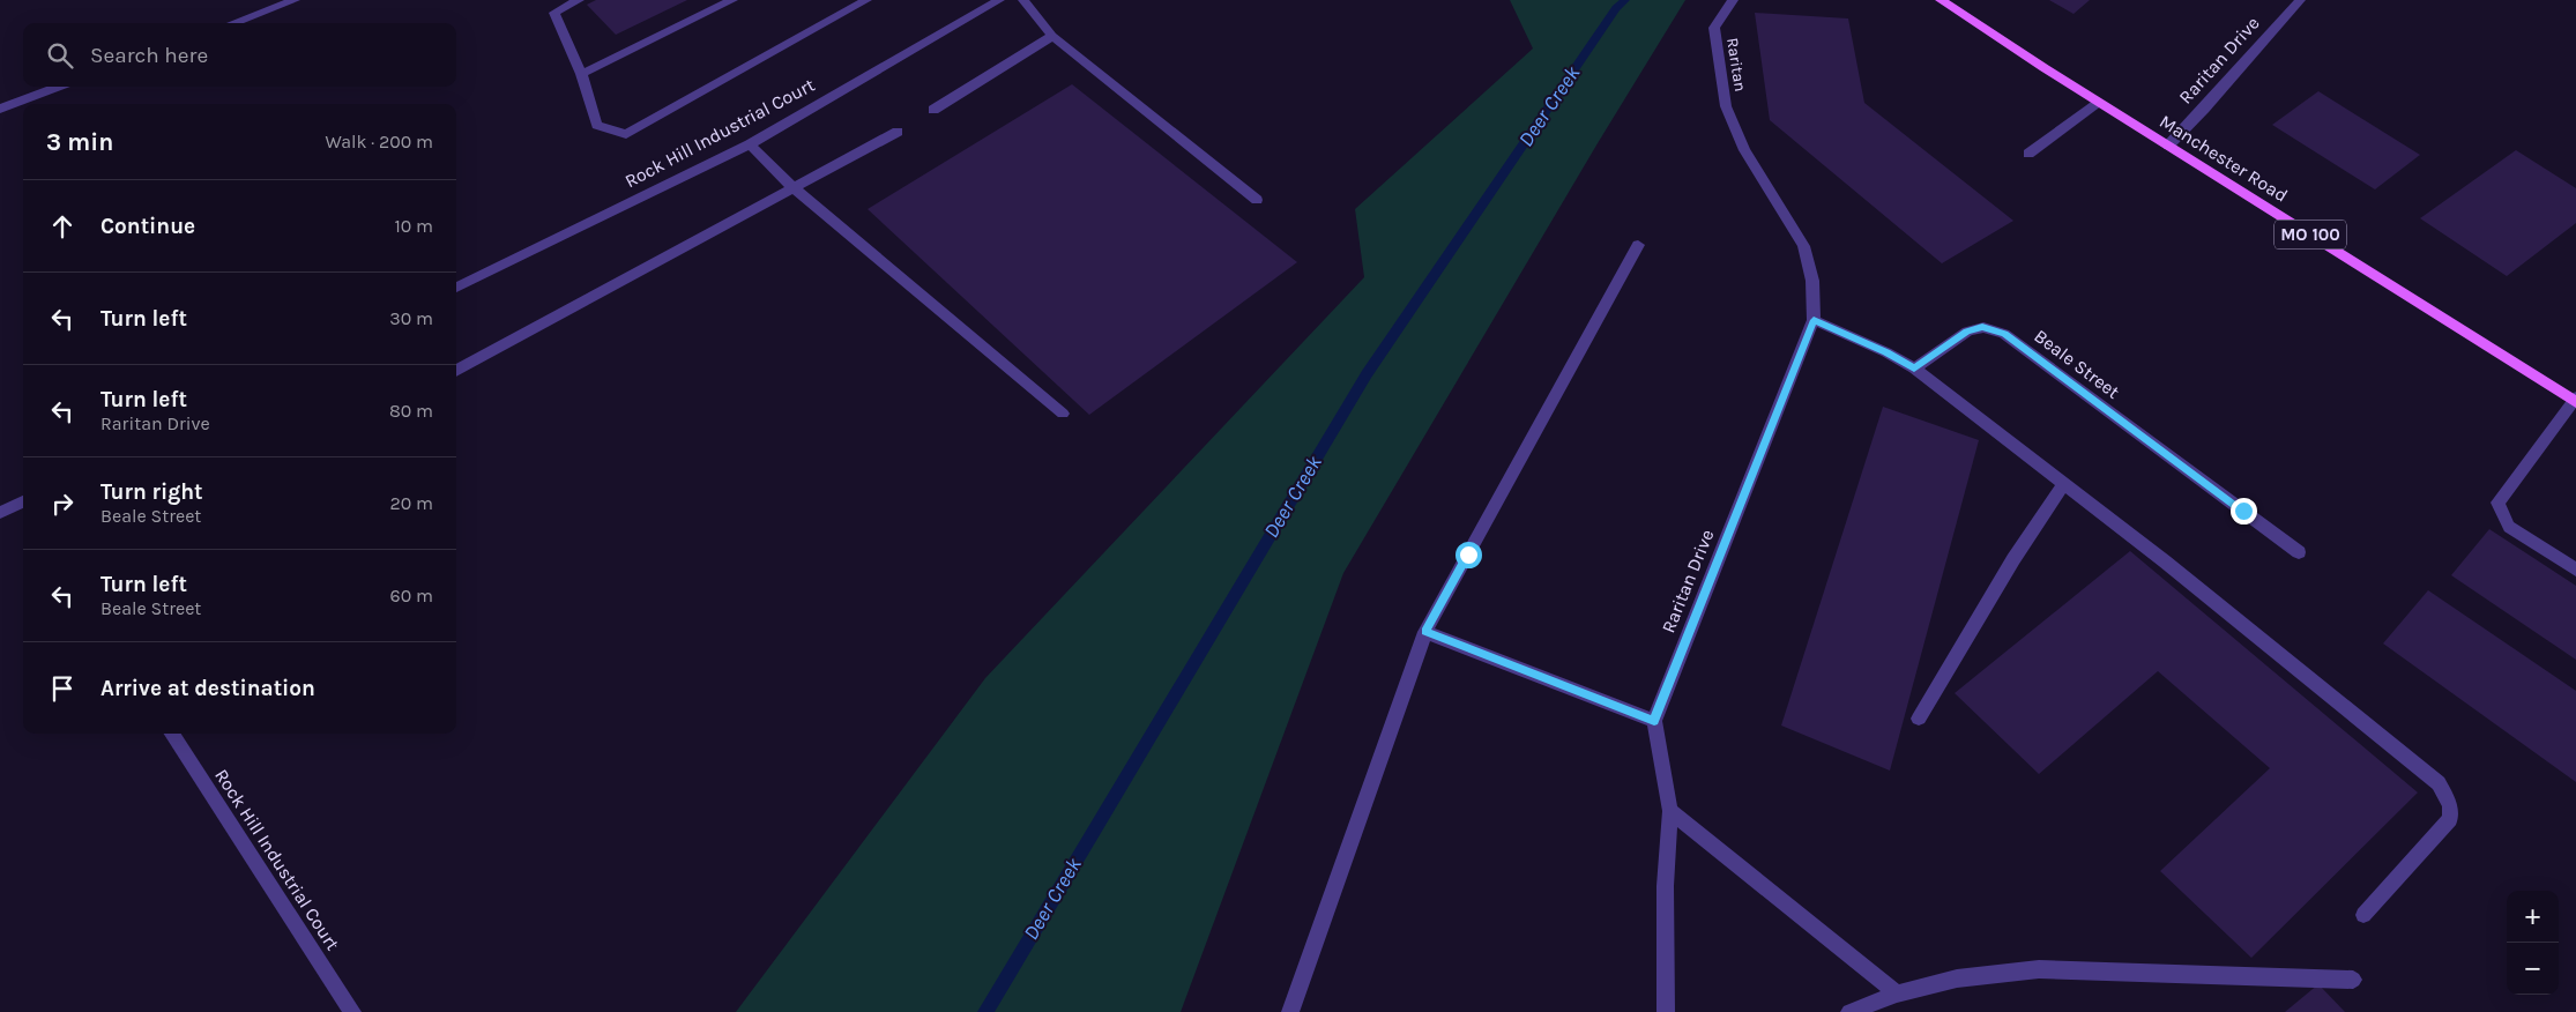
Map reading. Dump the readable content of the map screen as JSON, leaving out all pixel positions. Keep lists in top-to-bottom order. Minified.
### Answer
{"streets":{"main road":["Manchester Road","MO 100"],"street":["Raritan Drive","Raritan","Rock Hill Industrial Court","Beale Street"]},"crossings":[["Raritan Drive","Raritan"],["Raritan Drive","Manchester Road"]],"water":["Deer Creek"],"page":{"search":"Search here","heading":["3 min","Walk · 200 m"],"list":[["Continue","10 m"],["Turn left","30 m"],["Turn left","Raritan Drive","80 m"],["Turn right","Beale Street","20 m"],["Turn left","Beale Street","60 m"],"Arrive at destination"],"map_buttons":["+","−"]}}
